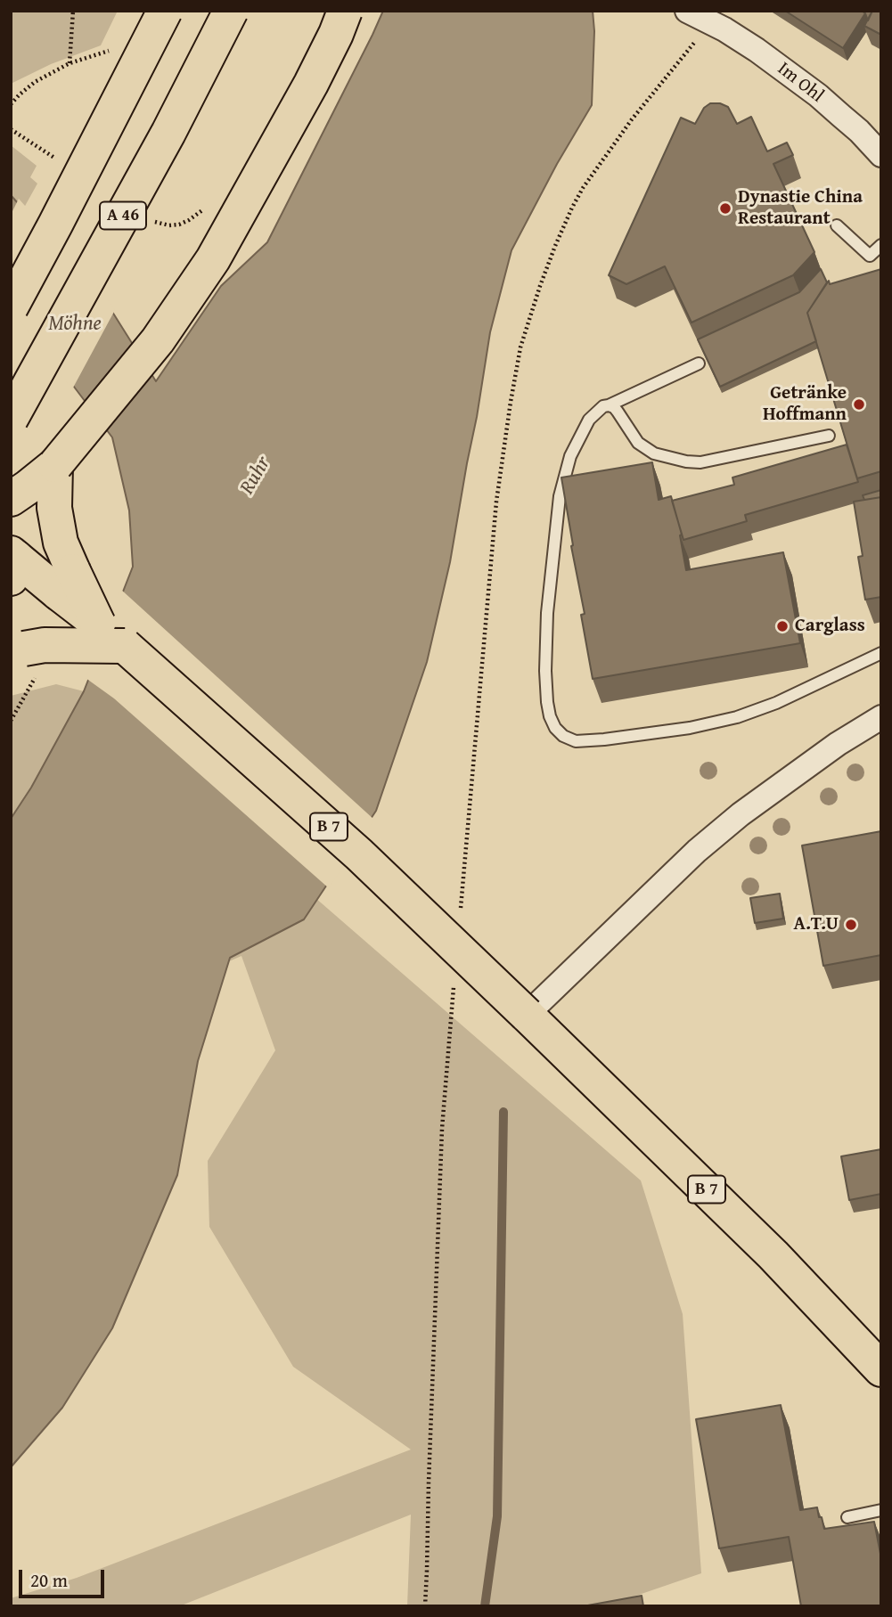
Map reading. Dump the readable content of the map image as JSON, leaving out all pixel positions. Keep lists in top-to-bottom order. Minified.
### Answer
{"streets":{"main road":["A 46","B 7"],"street":["Im Ohl"]},"water":["Möhne","Ruhr"],"places":["Dynastie China Restaurant","Getränke Hoffmann","Carglass","A.T.U"],"scale_bar":"20 m"}
